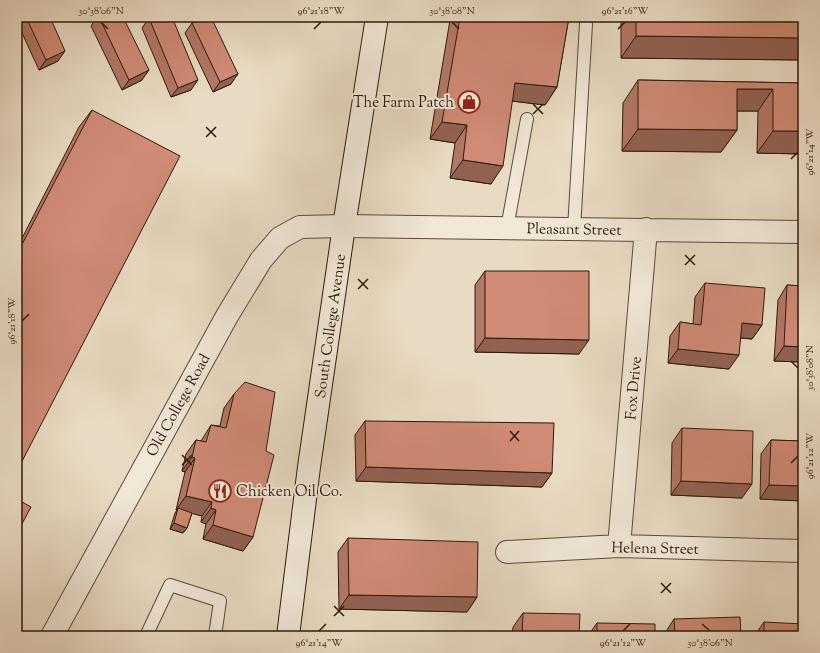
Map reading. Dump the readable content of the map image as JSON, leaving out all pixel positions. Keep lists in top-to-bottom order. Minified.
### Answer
{"streets":{"street":["Pleasant Street","South College Avenue","Fox Drive","Old College Road","Helena Street"]},"crossings":[["Pleasant Street","South College Avenue"],["Pleasant Street","Fox Drive"],["Pleasant Street","Old College Road"],["South College Avenue","Old College Road"],["Fox Drive","Helena Street"]],"places":{"shop":["The Farm Patch"],"restaurant":["Chicken Oil Co."]},"coordinates":["30°38'06\"N","96°21'18\"W","30°38'08\"N","96°21'16\"W","96°21'14\"W","96°21'12\"W"]}
